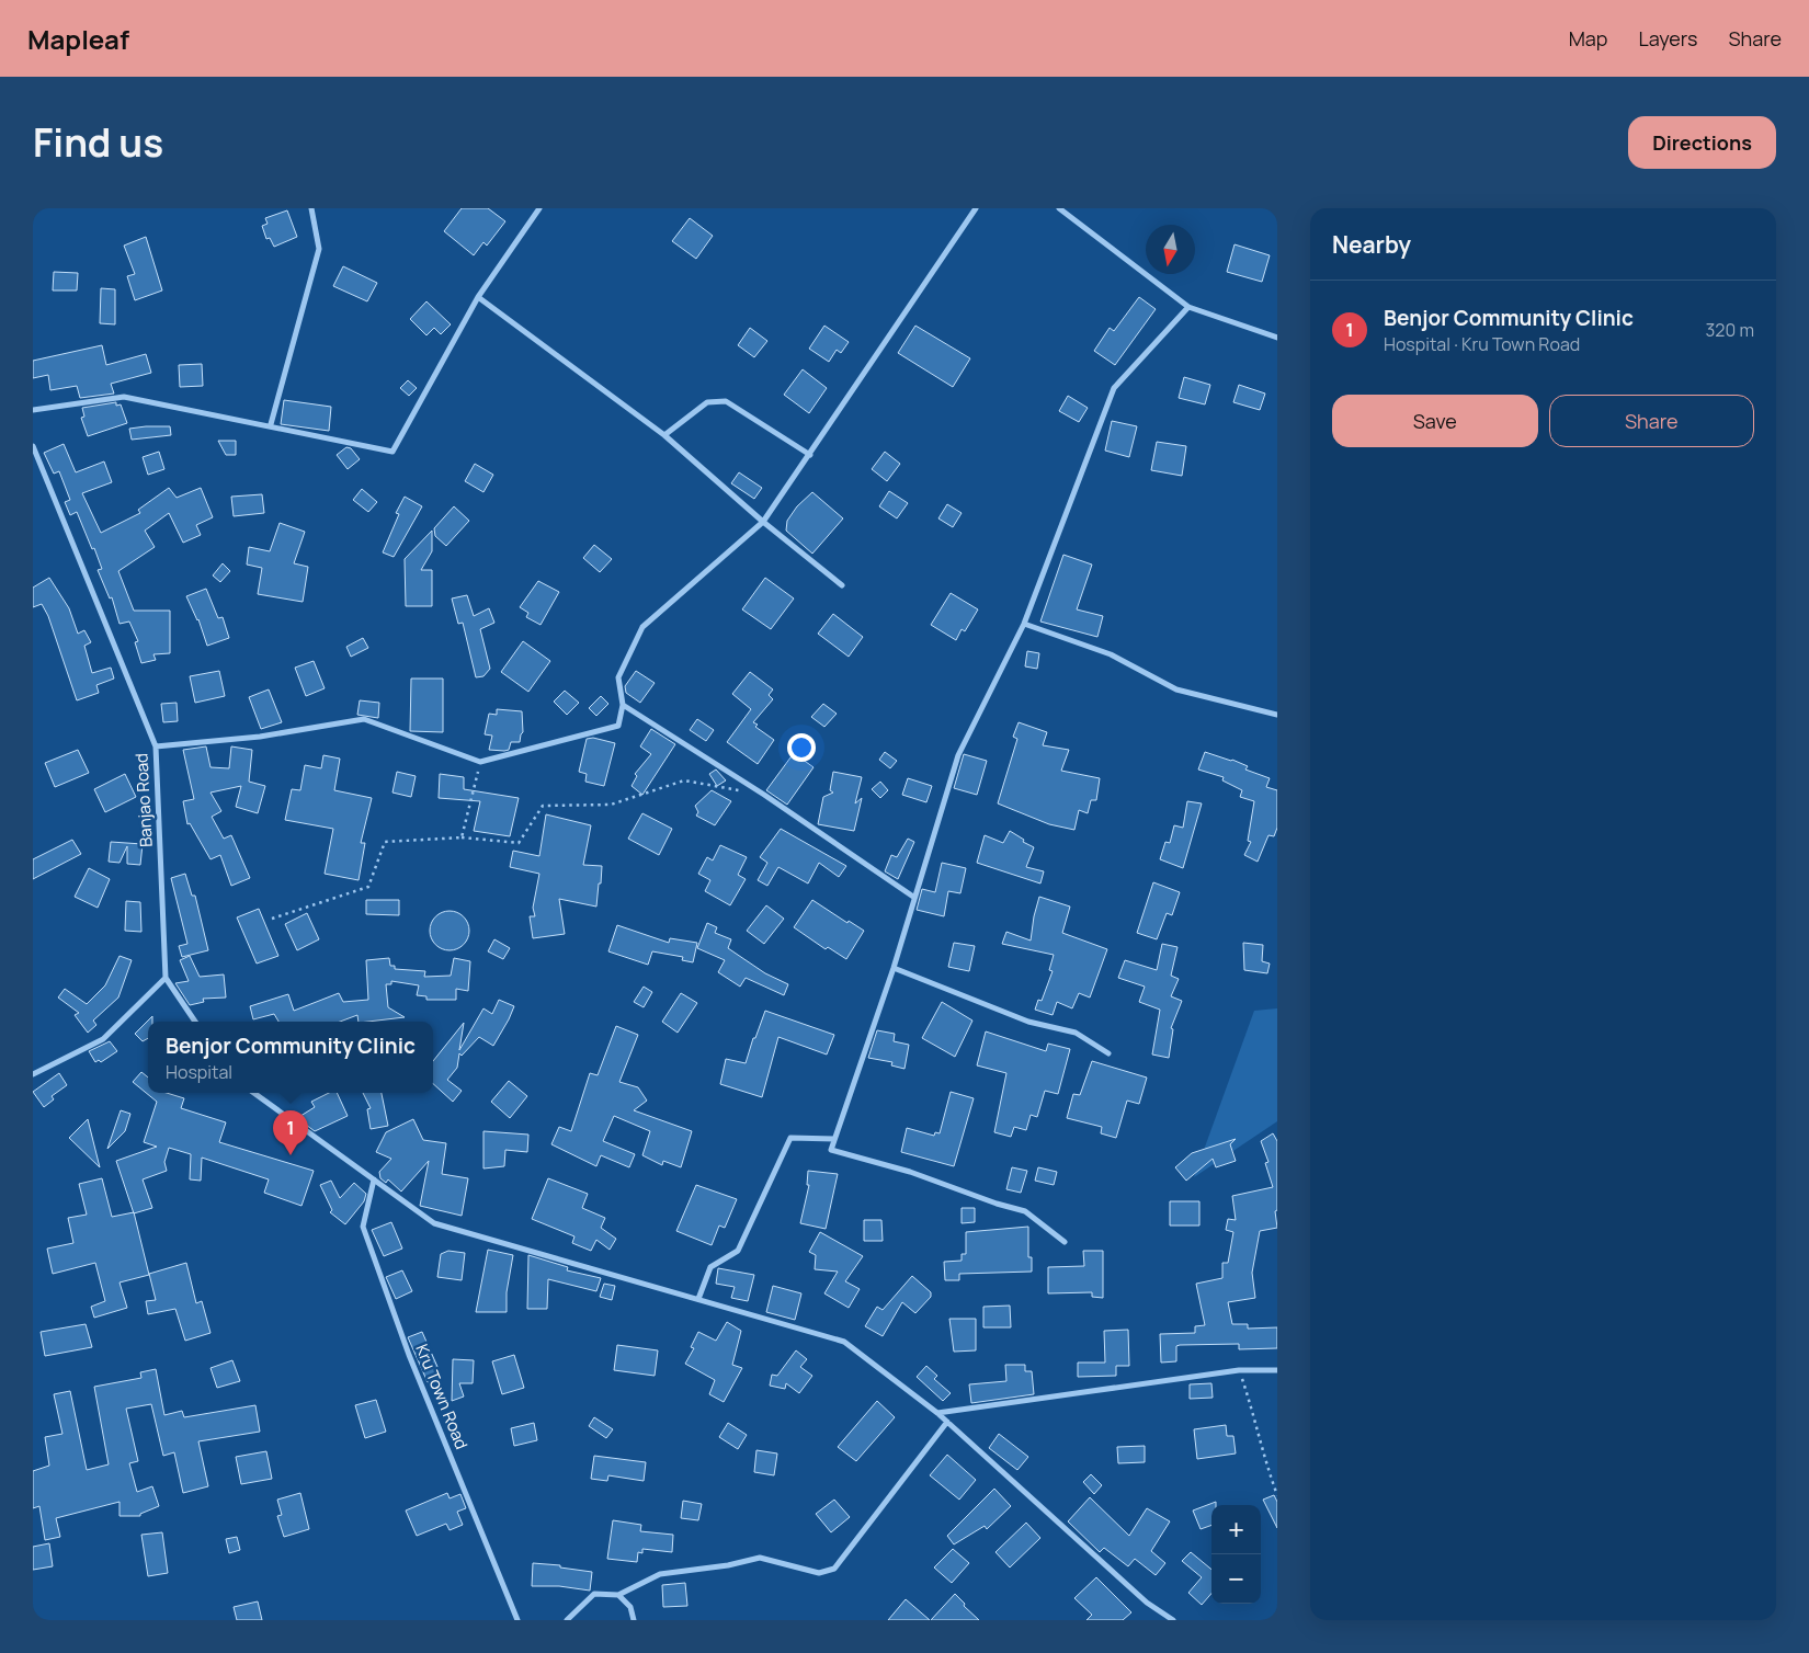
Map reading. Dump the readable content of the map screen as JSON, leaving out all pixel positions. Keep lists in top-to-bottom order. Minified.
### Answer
{"streets":{"street":["Banjao Road","Kru Town Road"]},"north":"bottom","page":{"header":"Mapleaf","nav":["Map","Layers","Share"],"title":"Find us","buttons":["Directions",["Save","Share"]],"heading":"Nearby","list":[{"mark":"1","name":"Benjor Community Clinic","note":"Hospital · Kru Town Road","value":"320 m"}],"popup":["Benjor Community Clinic","Hospital"],"pins":"1","map_buttons":["+","−"]}}
